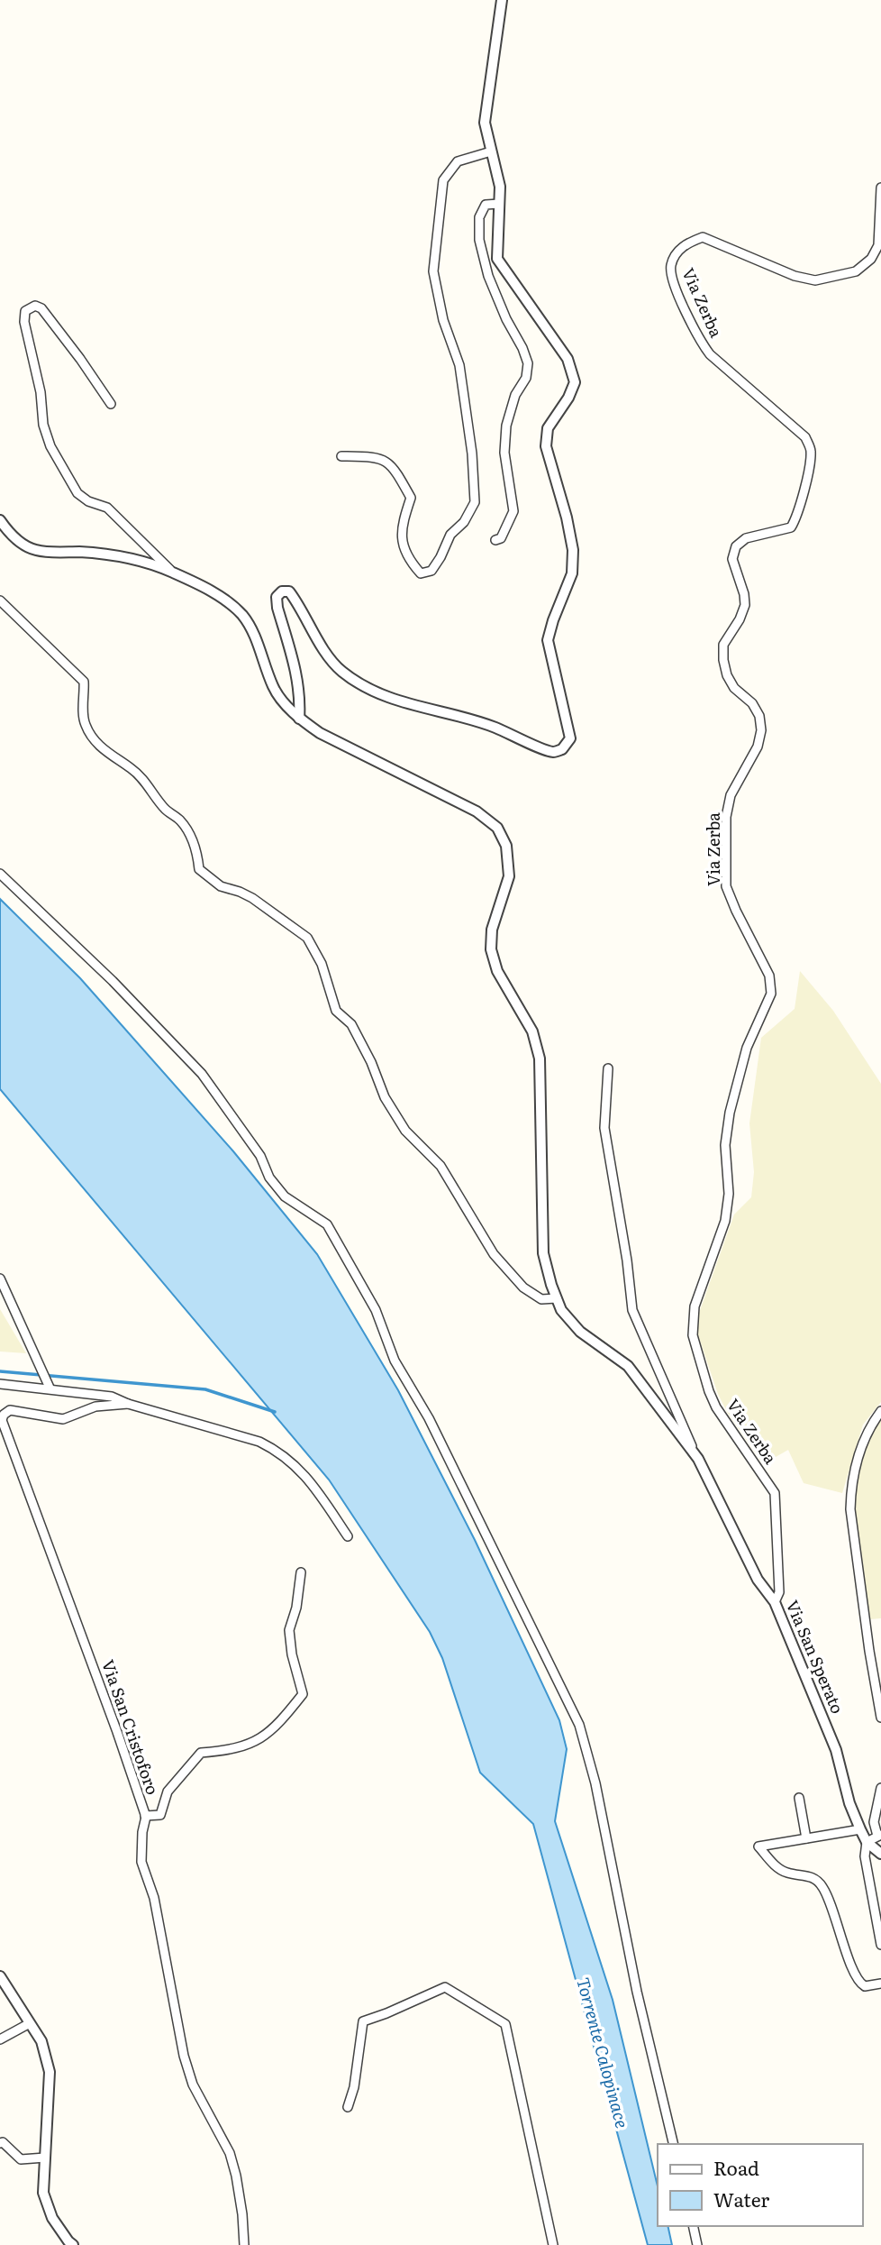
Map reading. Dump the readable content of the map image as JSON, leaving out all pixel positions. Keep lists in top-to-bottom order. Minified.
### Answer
{"streets":{"street":["Via Zerba","Via San Sperato","Via San Cristoforo"]},"crossings":[["Via Zerba","Via San Sperato"]],"water":["Torrente Calopinace"],"legend":["Road","Water"]}
